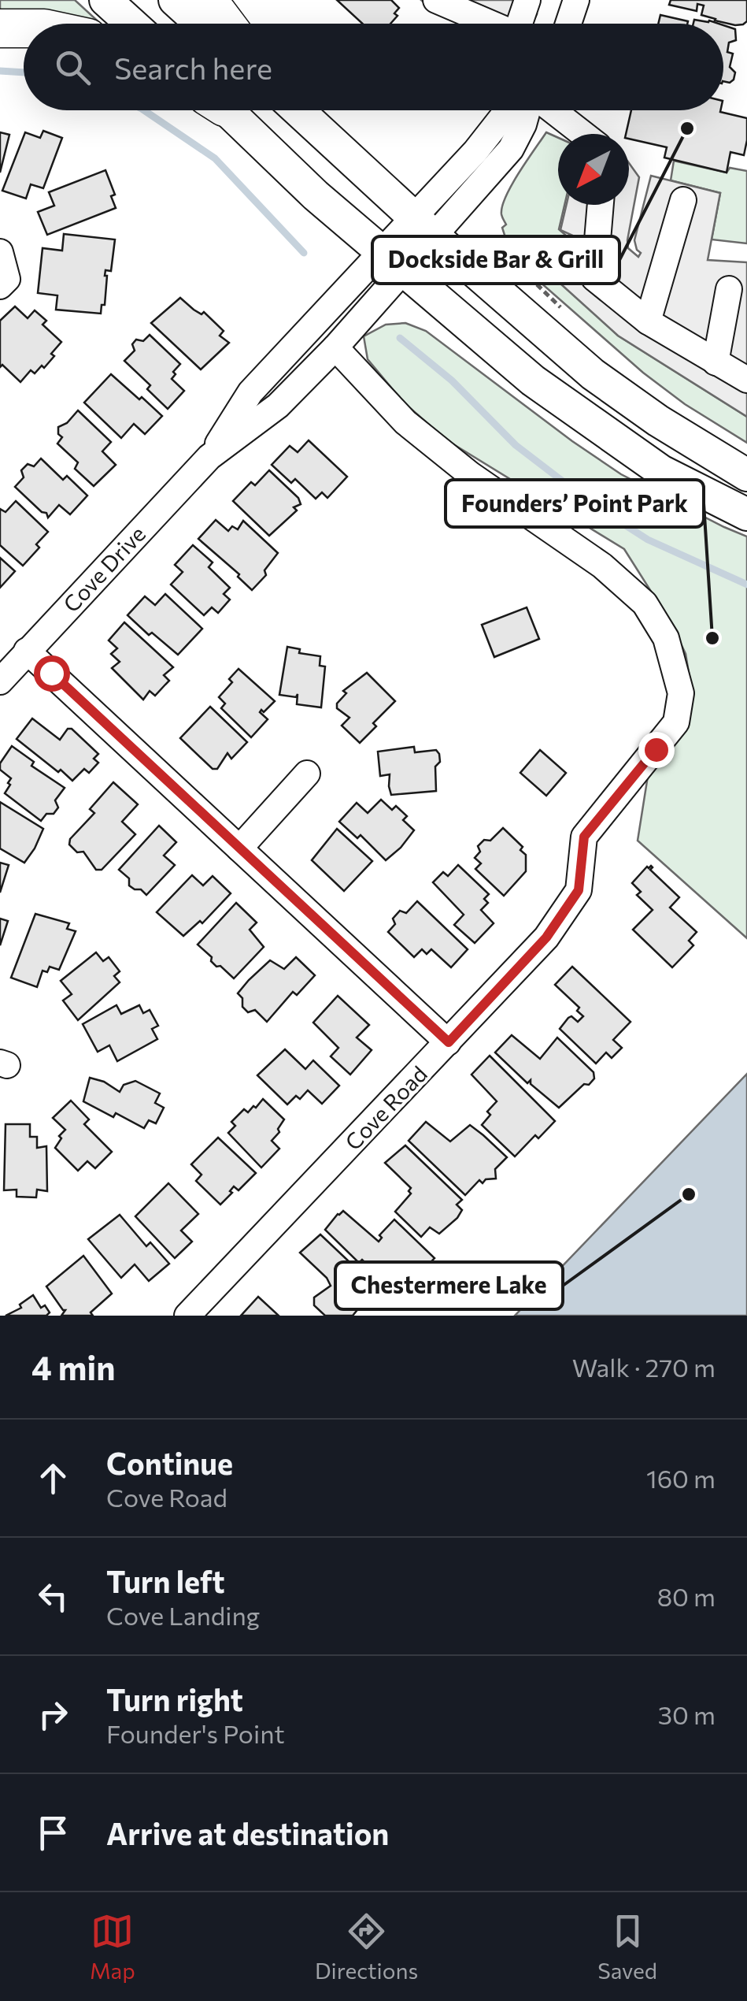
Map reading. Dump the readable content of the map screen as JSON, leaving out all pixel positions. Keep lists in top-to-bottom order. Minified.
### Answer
{"streets":{"street":["Cove Drive","Cove Road"]},"crossings":[["Cove Drive","Cove Road"]],"places":["Dockside Bar & Grill","Founders’ Point Park","Chestermere Lake"],"north":"bottom left","page":{"search":"Search here","heading":["4 min","Walk · 270 m"],"list":[["Continue","Cove Road","160 m"],["Turn left","Cove Landing","80 m"],["Turn right","Founder's Point","30 m"],"Arrive at destination"],"nav":["Map","Directions","Saved"]}}
